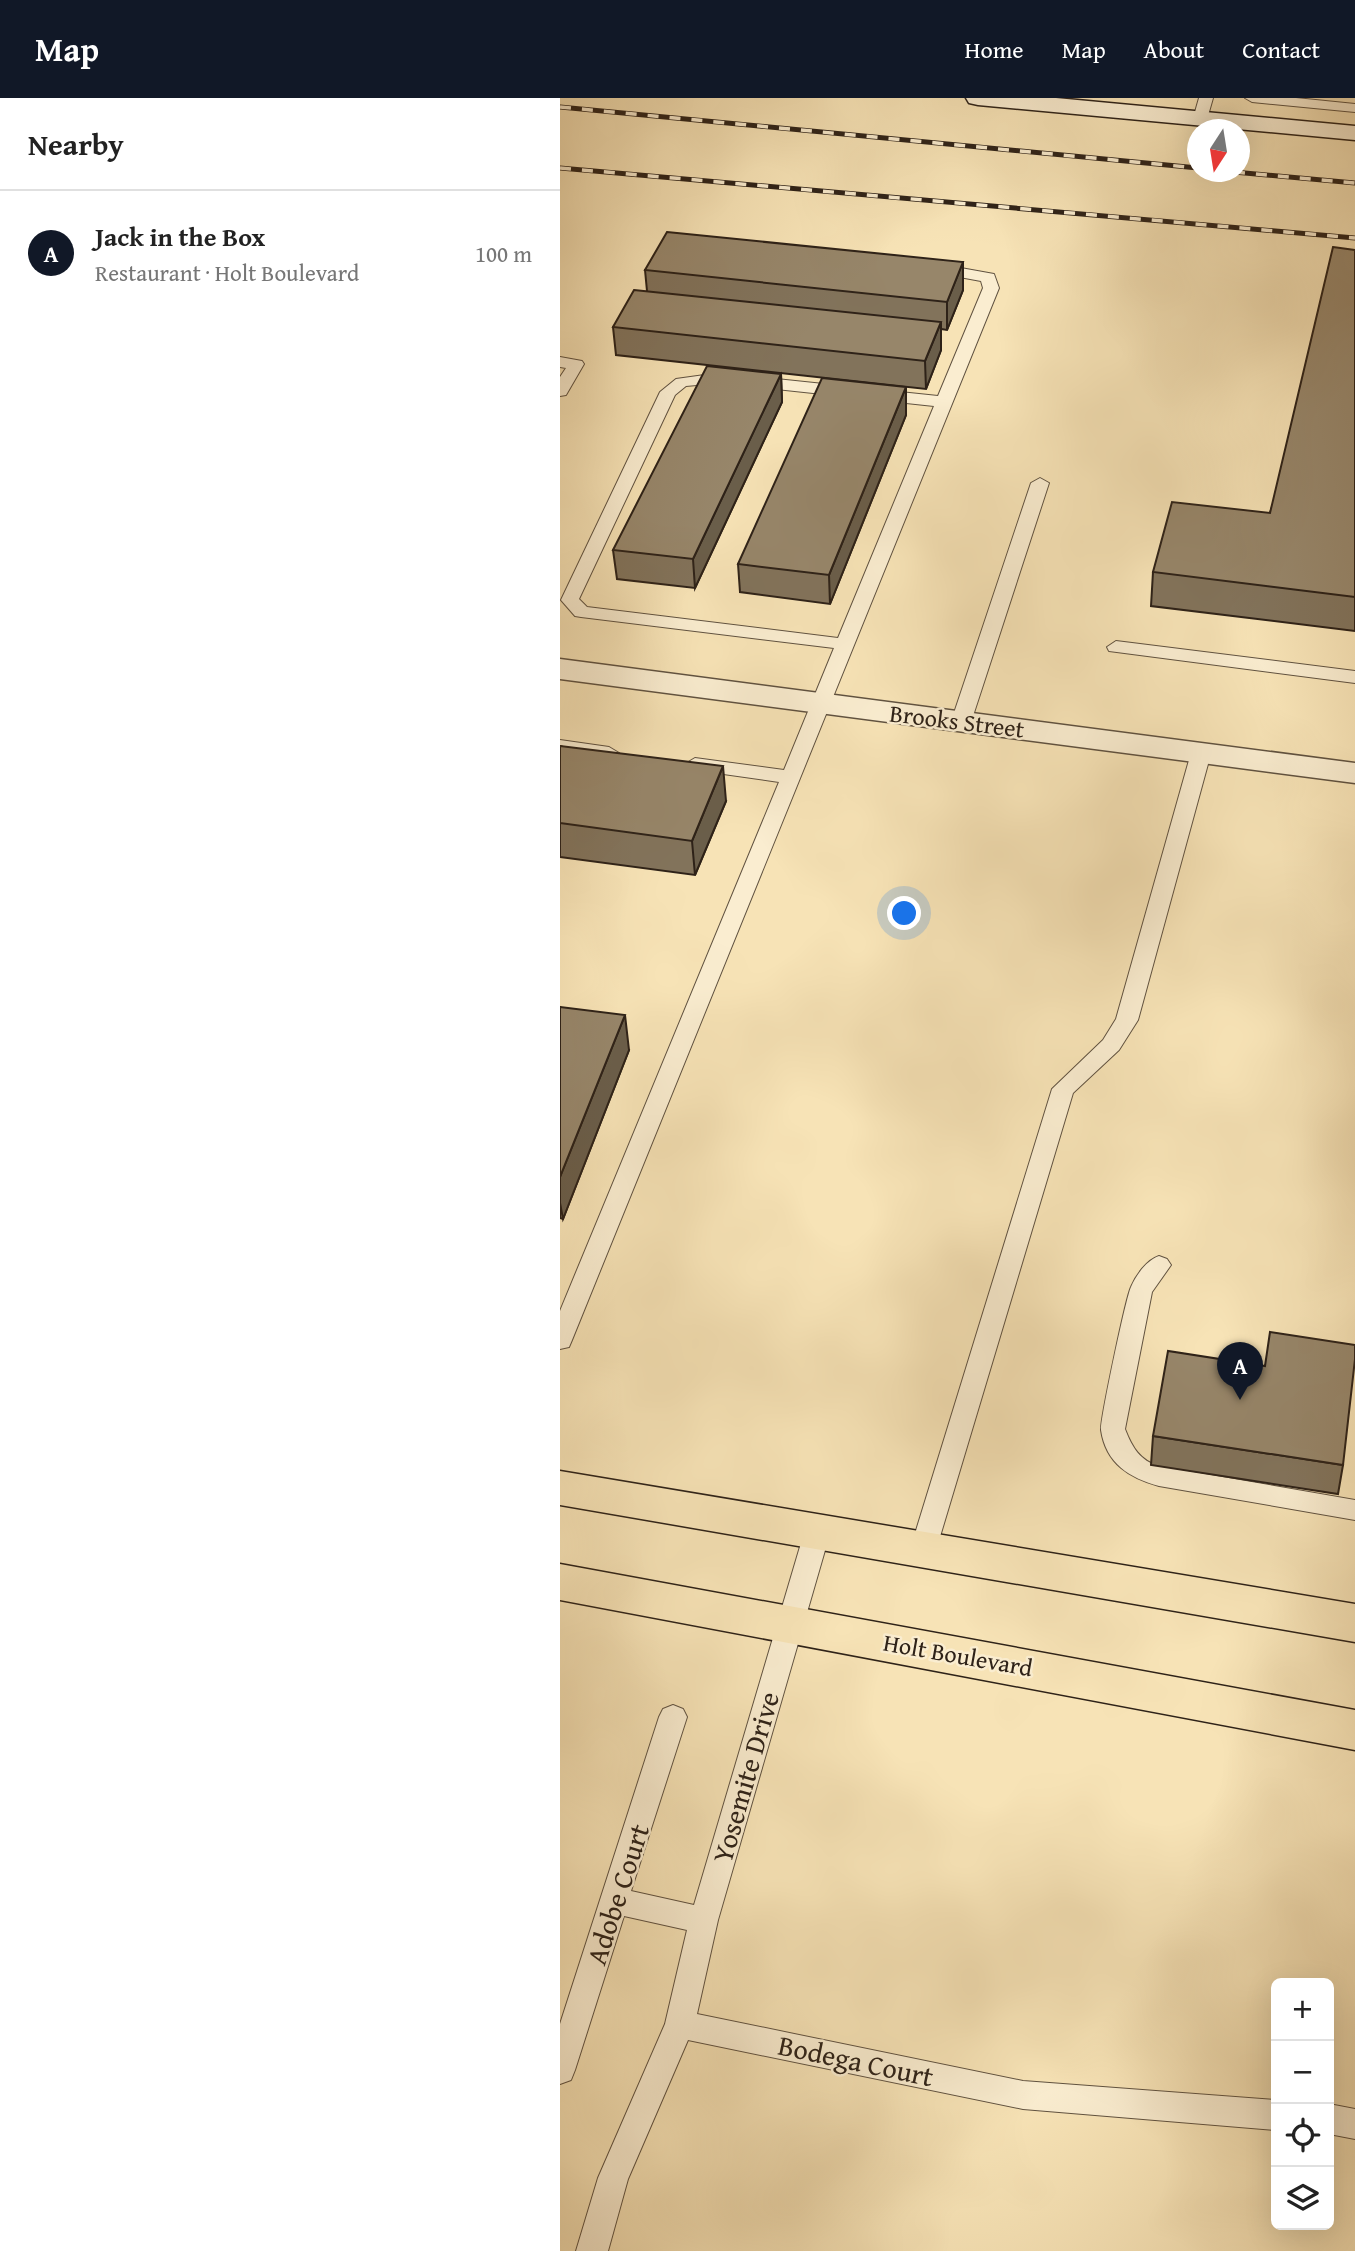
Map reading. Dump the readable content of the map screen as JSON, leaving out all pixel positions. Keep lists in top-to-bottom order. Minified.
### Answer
{"streets":{"main road":["Holt Boulevard"],"street":["Brooks Street"],"lane":["Yosemite Drive","Adobe Court","Bodega Court"]},"crossings":[["Holt Boulevard","Yosemite Drive"],["Yosemite Drive","Bodega Court"]],"north":"bottom","page":{"header":"Map","nav":["Home","Map","About","Contact"],"heading":"Nearby","list":[{"mark":"A","name":"Jack in the Box","note":"Restaurant · Holt Boulevard","value":"100 m"}],"pins":"A","map_buttons":["+","−"]}}
